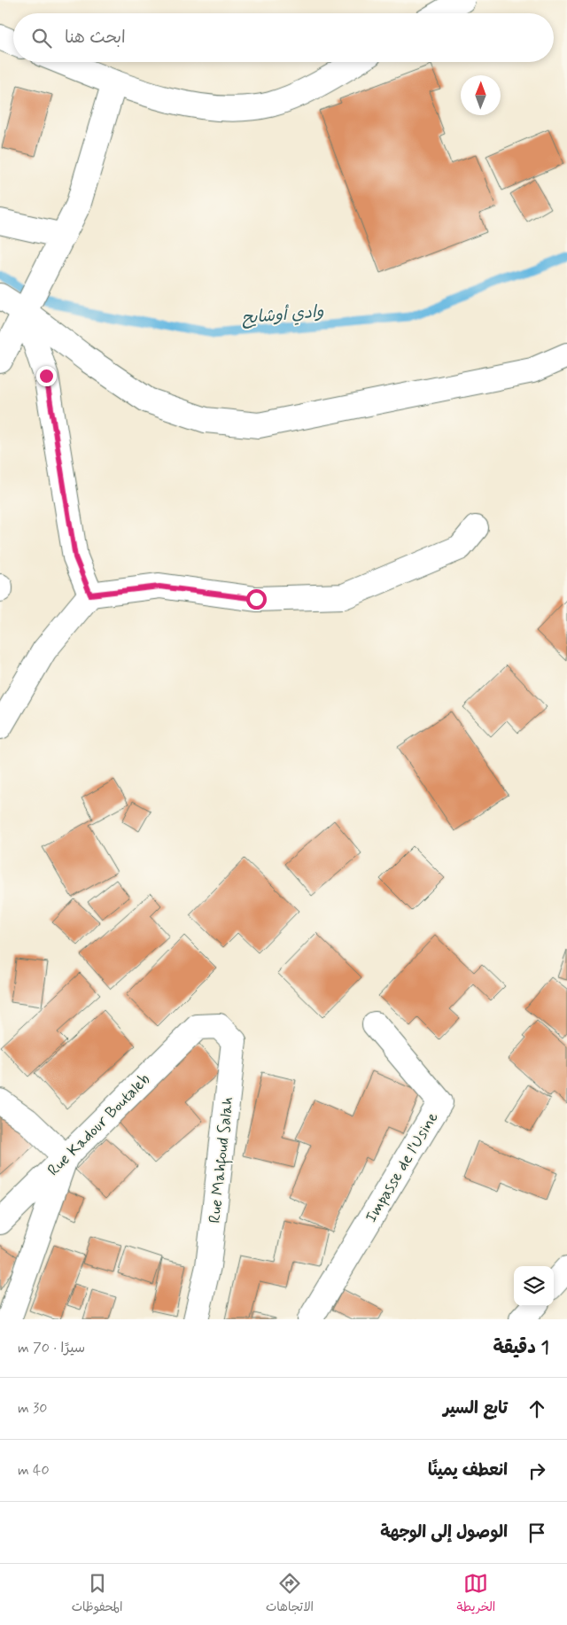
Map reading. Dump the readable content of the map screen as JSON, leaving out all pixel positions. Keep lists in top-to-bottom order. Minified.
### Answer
{"streets":{"street":["Rue Kadour Boutaleb","Rue Mahfoud Salah","Impasse de l'Usine"]},"crossings":[["Rue Kadour Boutaleb","Rue Mahfoud Salah"]],"water":["وادي أوشايح"],"north":"top","page":{"search":"ابحث هنا","heading":["1 دقيقة","سيرًا · 70 m"],"list":[["تابع السير","30 m"],["انعطف يمينًا","40 m"],"الوصول إلى الوجهة"],"nav":["الخريطة","الاتجاهات","المحفوظات"]}}
